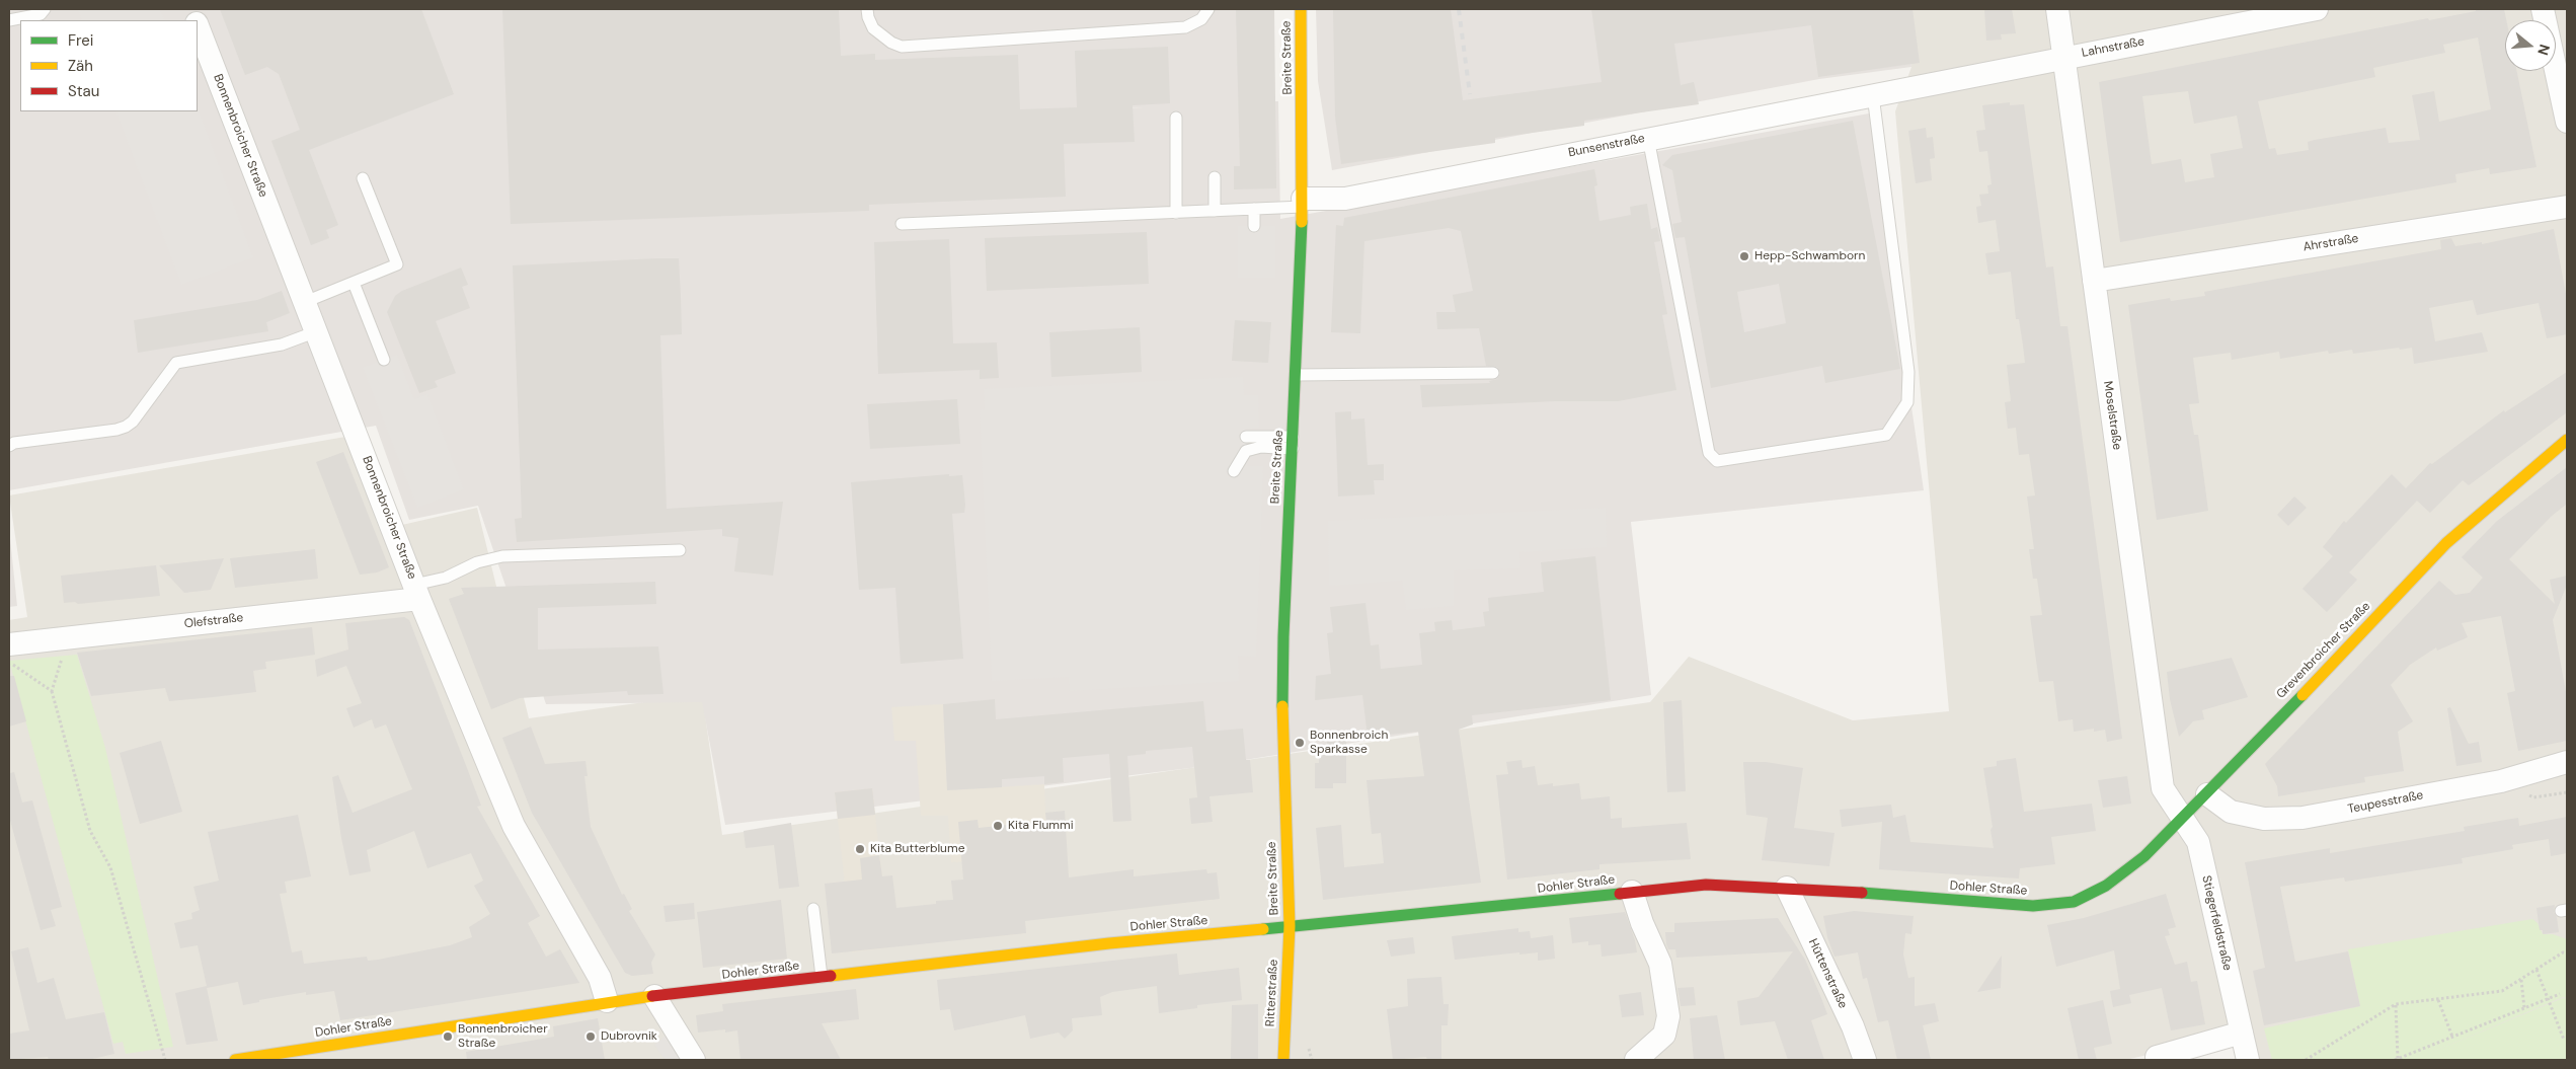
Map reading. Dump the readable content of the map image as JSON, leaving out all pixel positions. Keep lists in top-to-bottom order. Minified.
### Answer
{"streets":{"main road":["Breite Straße","Grevenbroicher Straße","Dohler Straße","Ritterstraße"],"street":["Lahnstraße","Bonnenbroicher Straße","Bunsenstraße","Ahrstraße","Moselstraße","Olefstraße","Teupesstraße","Stiegerfeldstraße","Hüttenstraße"]},"crossings":[["Lahnstraße","Bunsenstraße"],["Lahnstraße","Moselstraße"],["Breite Straße","Bunsenstraße"],["Breite Straße","Dohler Straße"],["Breite Straße","Ritterstraße"],["Bonnenbroicher Straße","Olefstraße"],["Bonnenbroicher Straße","Dohler Straße"],["Ahrstraße","Moselstraße"],["Moselstraße","Grevenbroicher Straße"],["Moselstraße","Stiegerfeldstraße"],["Grevenbroicher Straße","Teupesstraße"],["Grevenbroicher Straße","Dohler Straße"],["Grevenbroicher Straße","Stiegerfeldstraße"],["Dohler Straße","Hüttenstraße"],["Dohler Straße","Ritterstraße"]],"places":["Hepp-Schwamborn","Bonnenbroich Sparkasse","Kita Flummi","Kita Butterblume","Bonnenbroicher Straße","Dubrovnik"],"legend":["Frei","Zäh","Stau"],"north":"right"}
